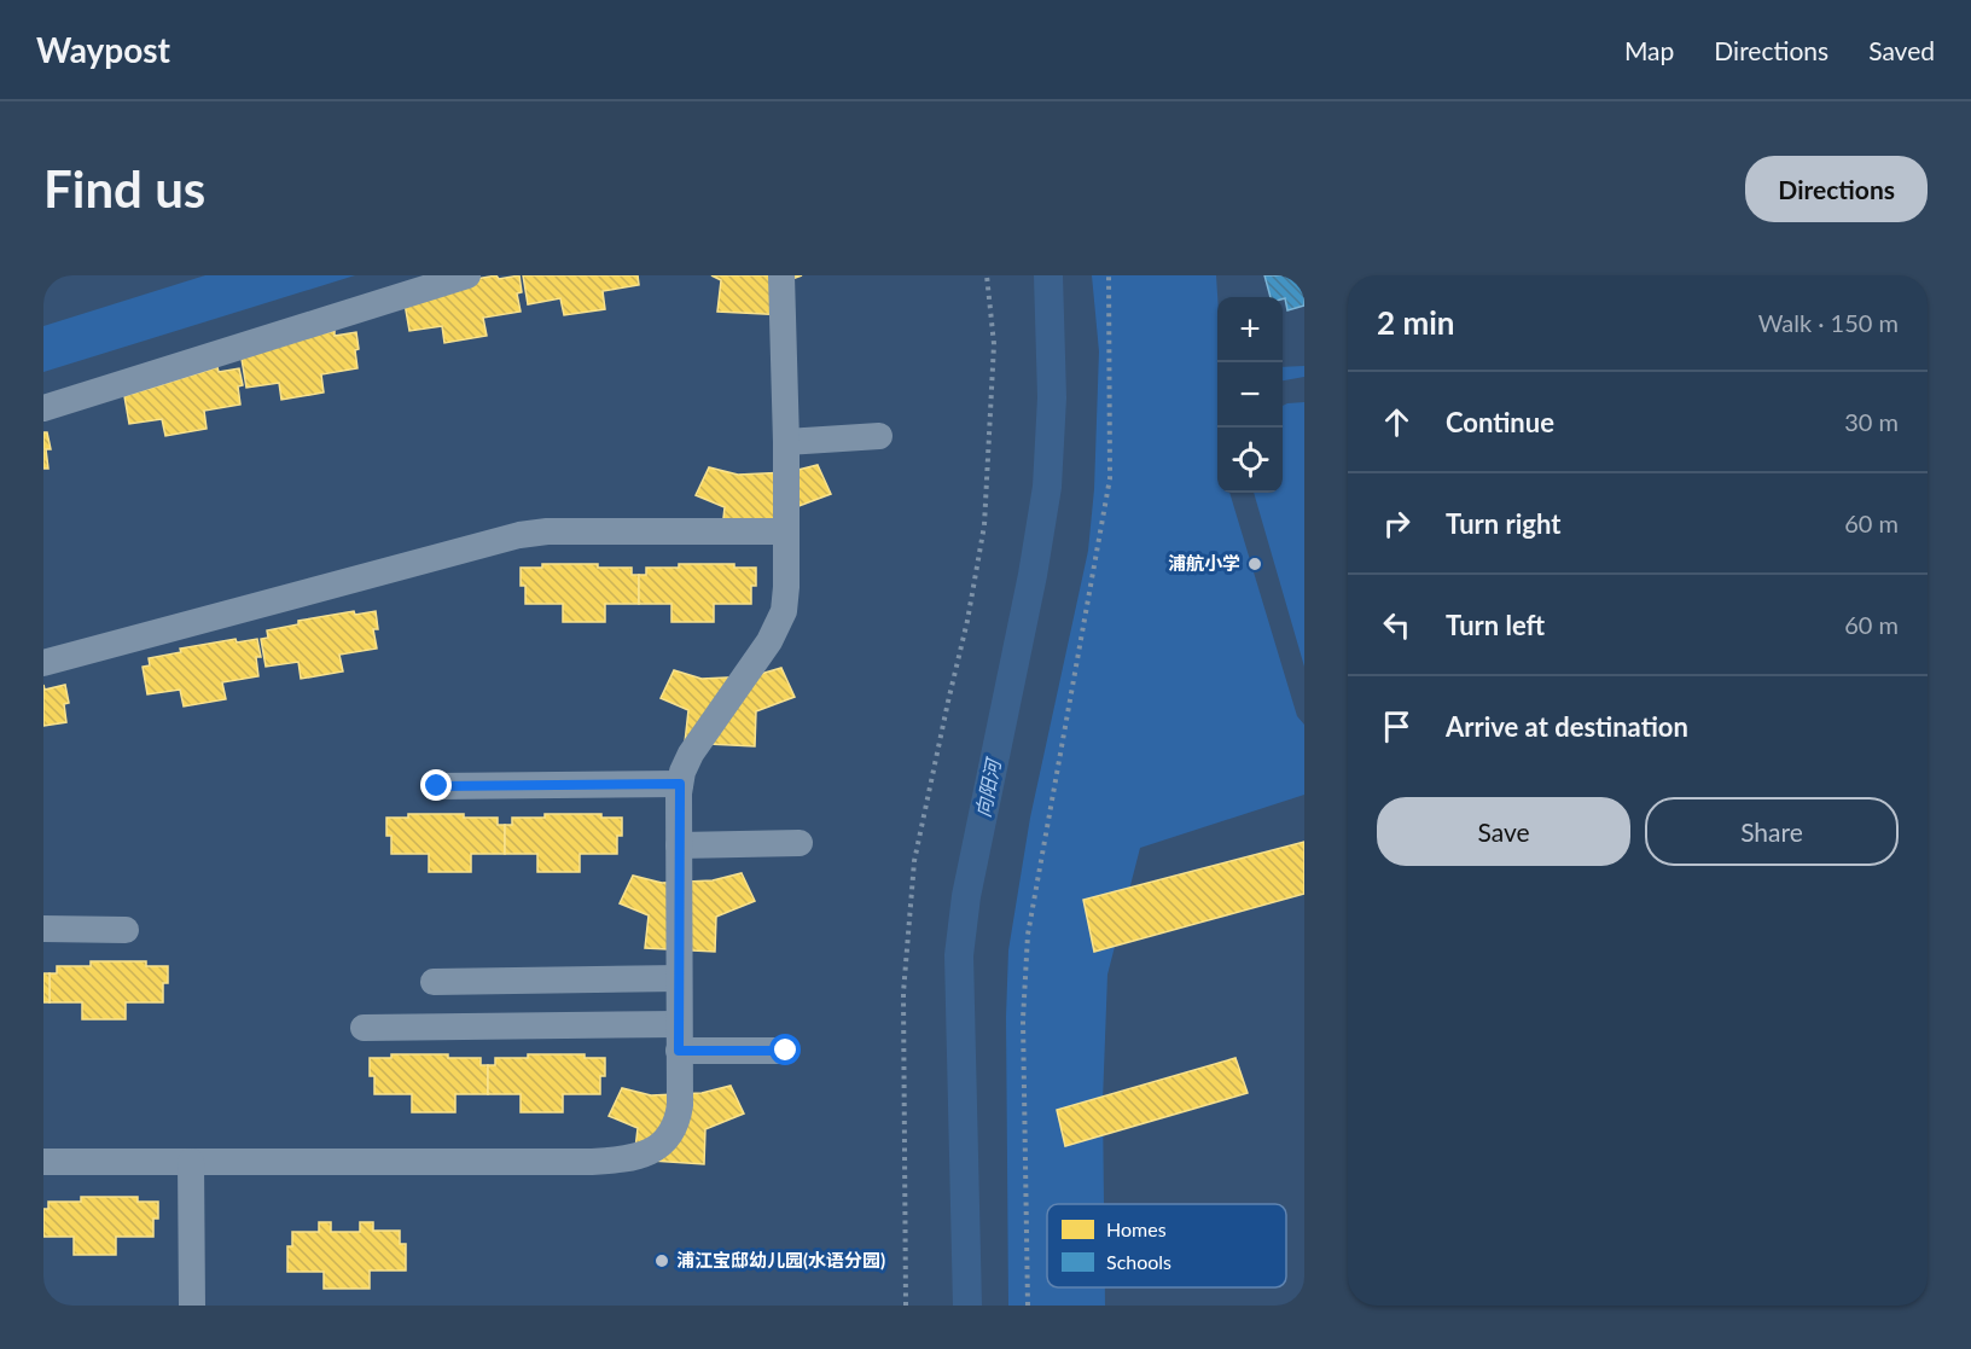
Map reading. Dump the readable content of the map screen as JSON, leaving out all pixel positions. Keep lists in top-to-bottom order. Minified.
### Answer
{"water":["向阳河"],"places":["浦航小学","浦江宝邸幼儿园(水语分园)"],"legend":["Homes","Schools"],"page":{"header":"Waypost","nav":["Map","Directions","Saved"],"buttons":["Directions",["Save","Share"]],"title":"Find us","heading":["2 min","Walk · 150 m"],"map_buttons":["+","−"],"list":[["Continue","30 m"],["Turn right","60 m"],["Turn left","60 m"],"Arrive at destination"]}}
